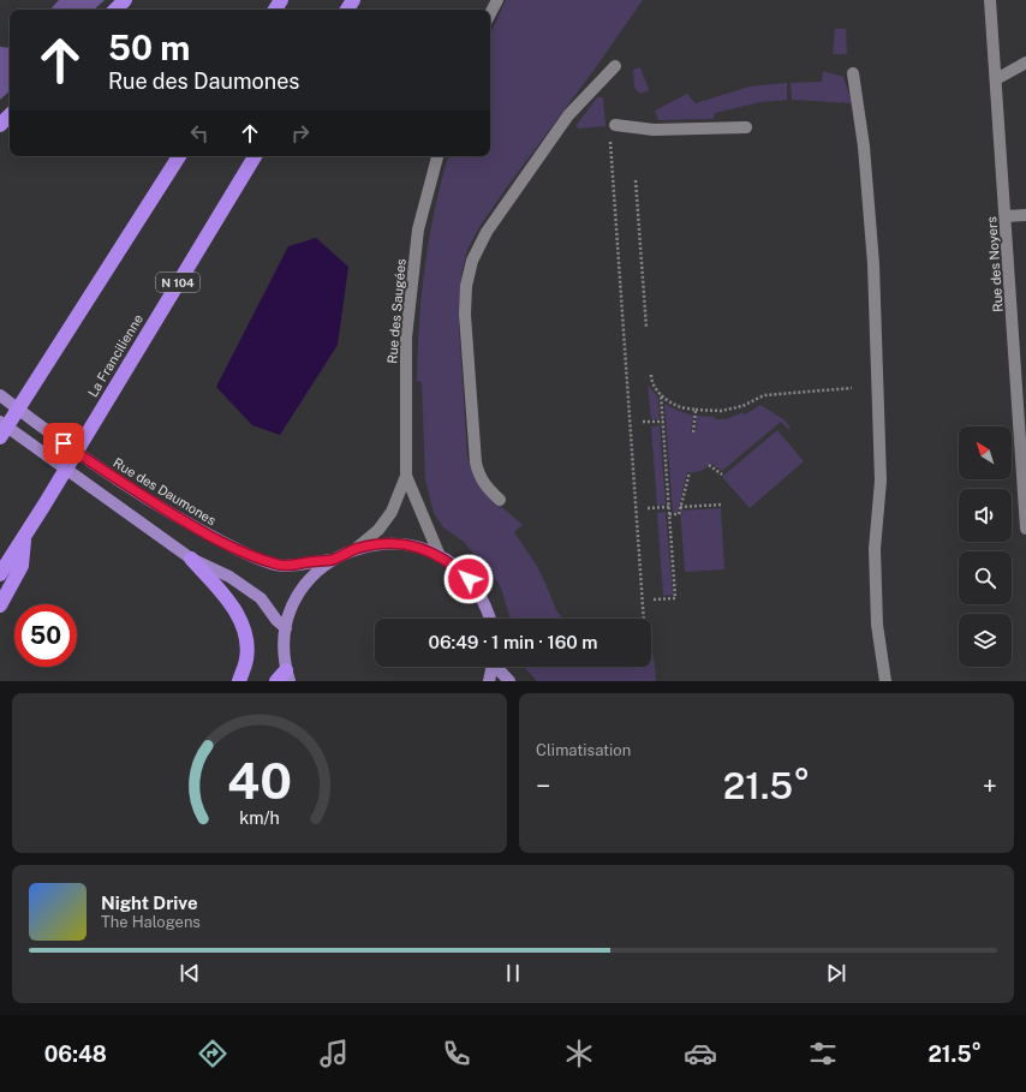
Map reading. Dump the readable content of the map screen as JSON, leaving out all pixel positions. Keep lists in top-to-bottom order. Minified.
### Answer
{"streets":{"highway":["N 104","La Francilienne"],"main road":["Rue des Daumones"],"street":["Rue des Noyers","Rue des Saugées"]},"north":"top left","page":{"turn":["50 m","Rue des Daumones"],"limit":"50","trip":"06:49 · 1 min · 160 m","tile":"Climatisation","heat":["−","21.5°","+"],"song":["Night Drive","The Halogens"],"tabs":["06:48","21.5°"],"gauge":["40","km/h"]}}
